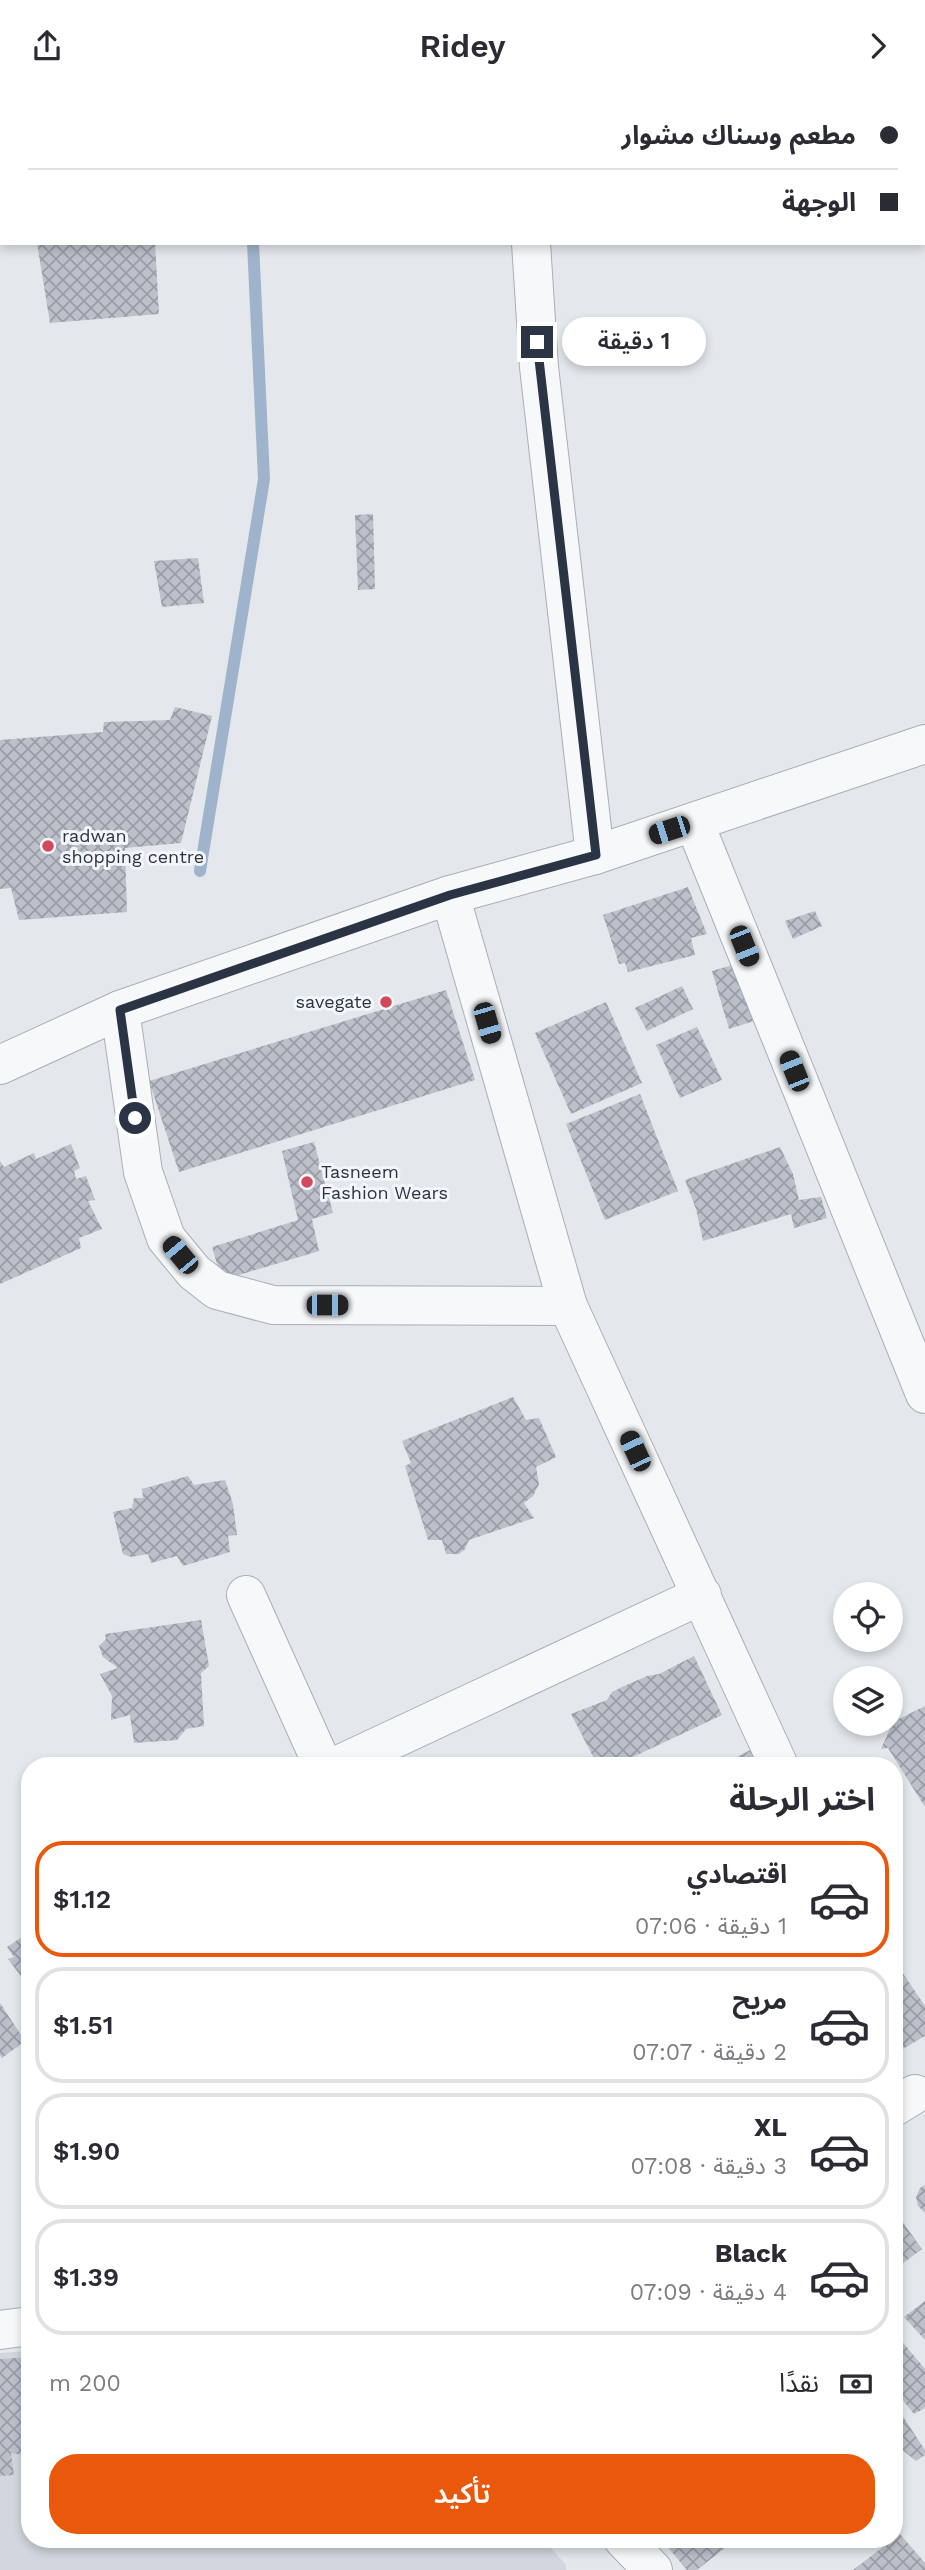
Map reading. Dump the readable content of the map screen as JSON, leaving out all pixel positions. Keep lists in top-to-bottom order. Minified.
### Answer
{"places":["radwan shopping centre","savegate","Tasneem Fashion Wears"],"page":{"header":"Ridey","banner":["مطعم وسناك مشوار","الوجهة"],"bubble":"1 دقيقة","heading":"اختر الرحلة","list":[{"name":"اقتصادي","note":"1 دقيقة · 07:06","value":"$1.12"},{"name":"مريح","note":"2 دقيقة · 07:07","value":"$1.51"},{"name":"XL","note":"3 دقيقة · 07:08","value":"$1.90"},{"name":"Black","note":"4 دقيقة · 07:09","value":"$1.39"}],"pay":["نقدًا","200 m"],"buttons":"تأكيد"}}
